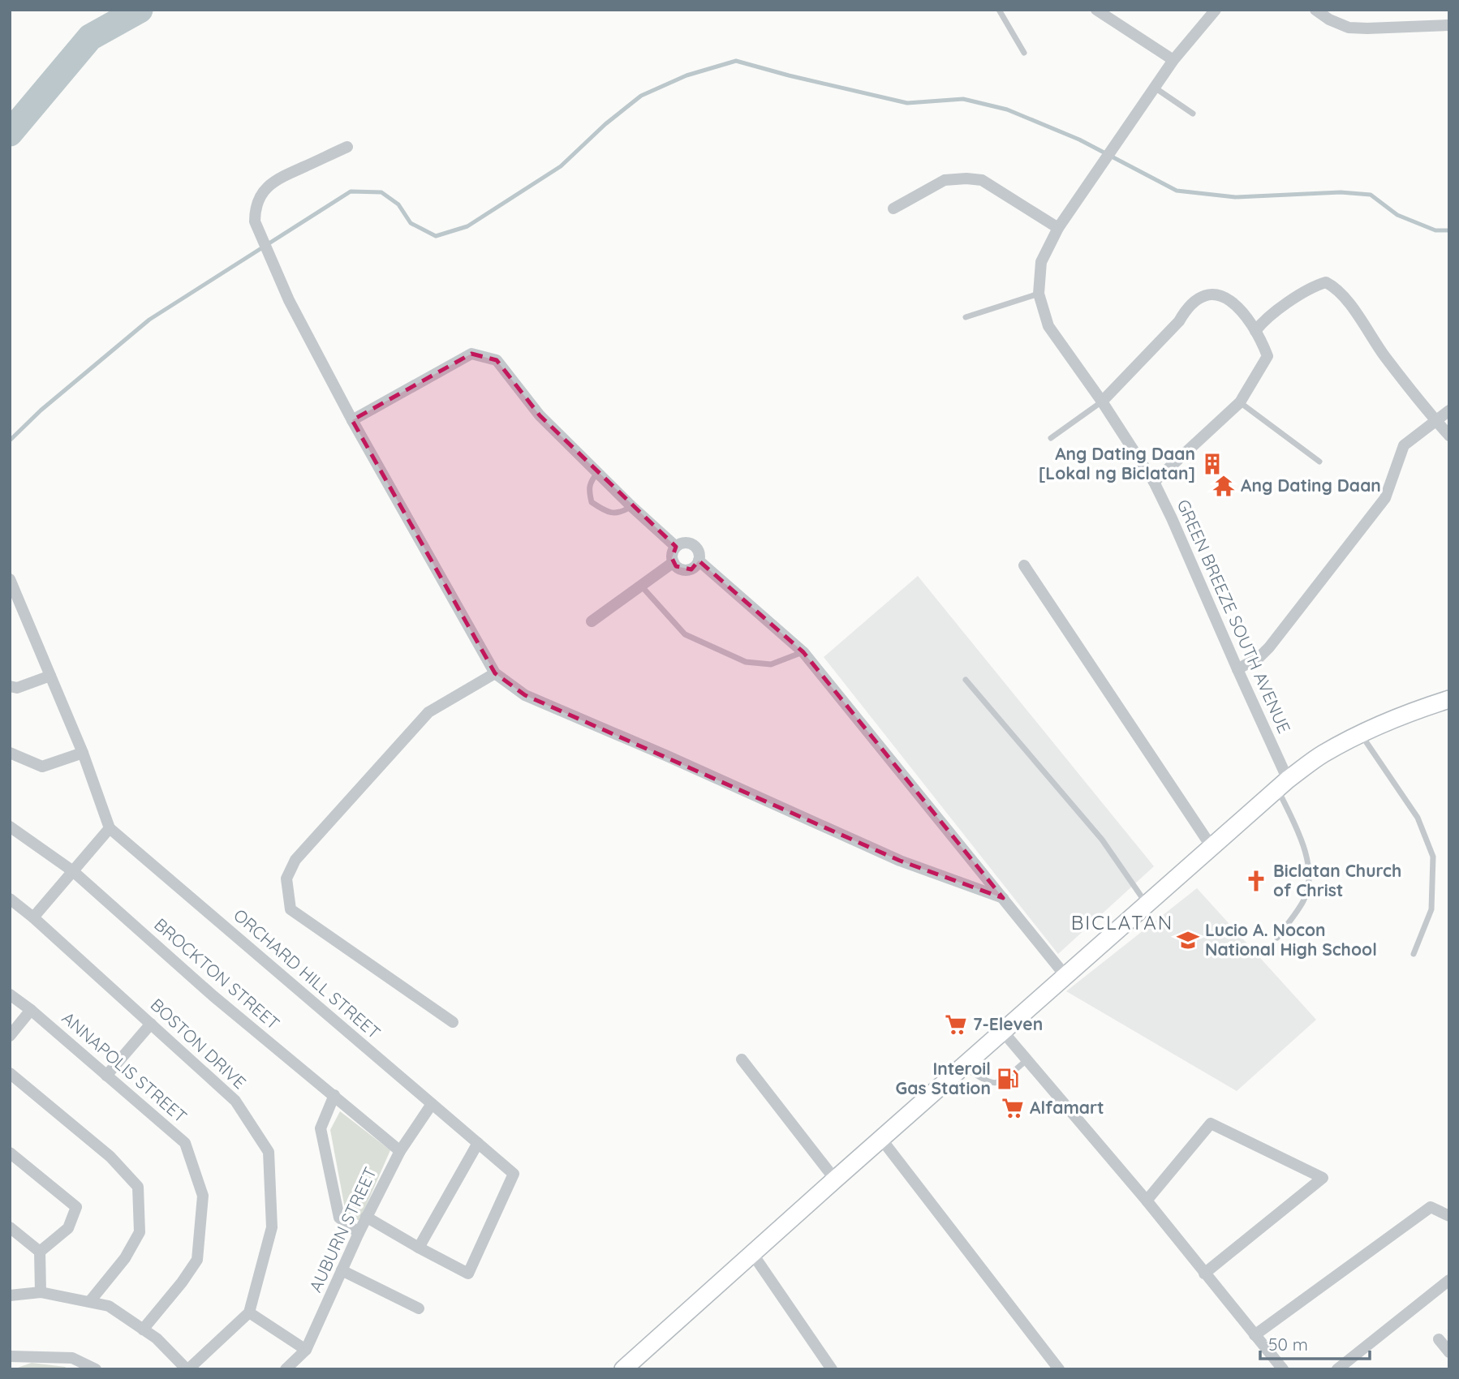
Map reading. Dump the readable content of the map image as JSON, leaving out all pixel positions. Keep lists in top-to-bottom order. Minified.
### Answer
{"streets":{"street":["GREEN BREEZE SOUTH AVENUE","BROCKTON STREET","ORCHARD HILL STREET","BOSTON DRIVE","ANNAPOLIS STREET","AUBURN STREET"]},"crossings":[["BROCKTON STREET","AUBURN STREET"],["ORCHARD HILL STREET","AUBURN STREET"]],"districts":["BICLATAN"],"places":{"building":["Ang Dating Daan [Lokal ng Biclatan]"],"temple":["Ang Dating Daan"],"church":["Biclatan Church of Christ"],"school or university":["Lucio A. Nocon National High School"],"supermarket":["7-Eleven","Alfamart"],"fuel station":["Interoil Gas Station"]},"scale_bar":"50 m"}
